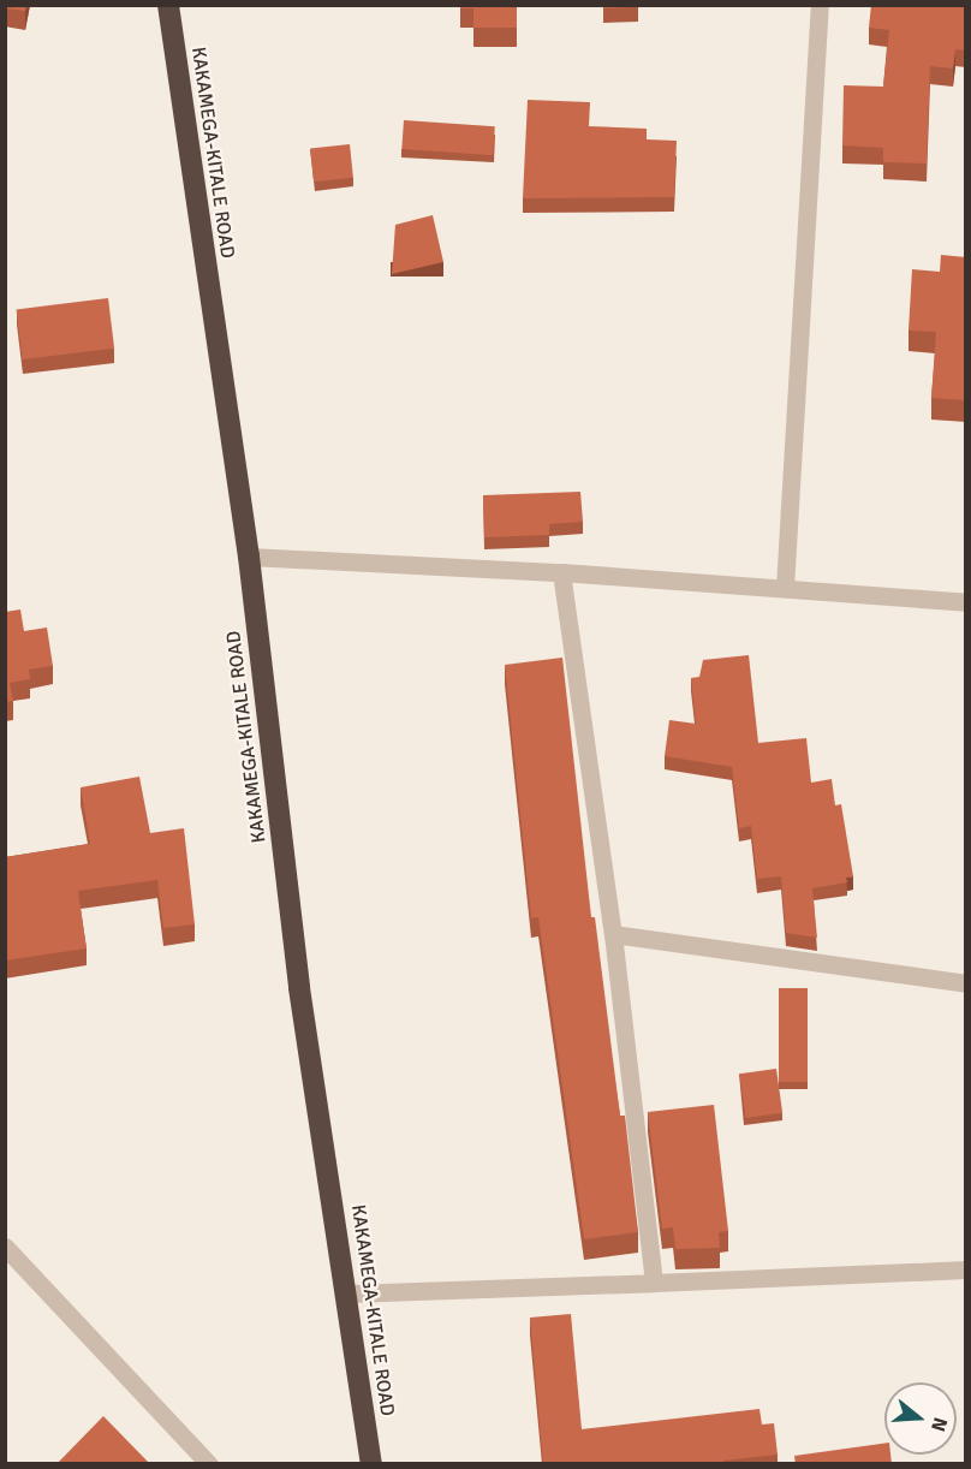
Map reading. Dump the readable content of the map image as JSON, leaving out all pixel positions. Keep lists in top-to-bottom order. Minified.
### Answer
{"streets":{"highway":["KAKAMEGA-KITALE ROAD"]},"north":"right"}
